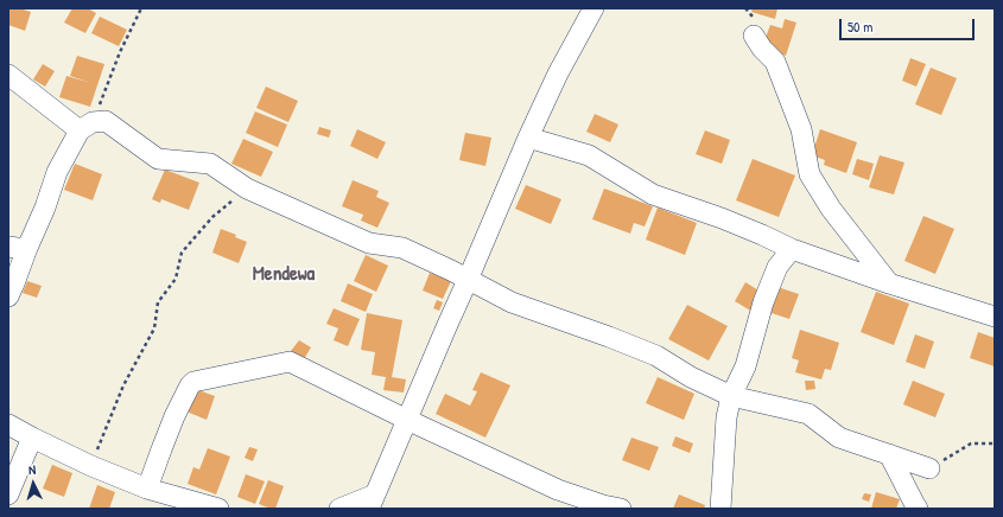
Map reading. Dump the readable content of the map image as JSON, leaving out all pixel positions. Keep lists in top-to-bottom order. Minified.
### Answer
{"districts":["Mendewa"],"scale_bar":"50 m","north":"top"}
